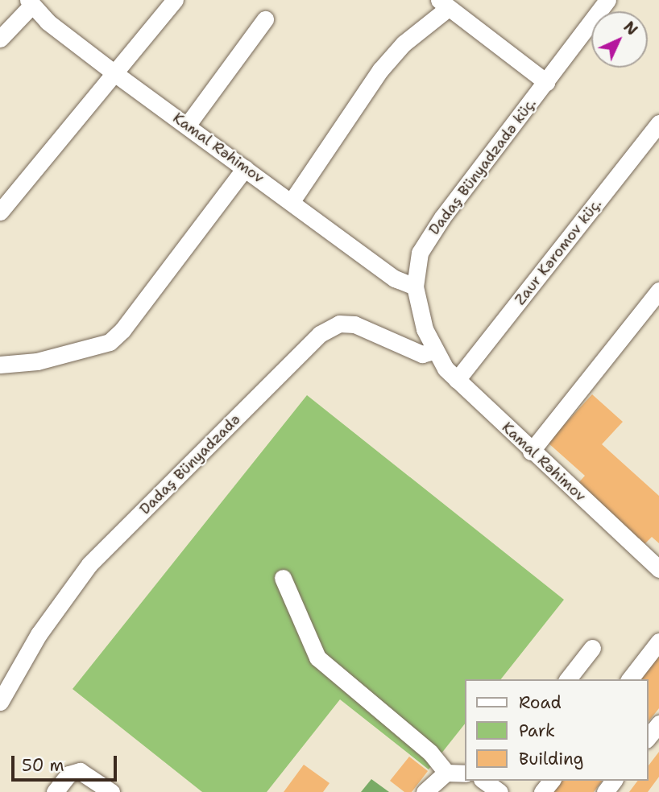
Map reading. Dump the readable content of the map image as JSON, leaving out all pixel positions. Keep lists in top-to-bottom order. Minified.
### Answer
{"streets":{"street":["Kamal Rəhimov","Dadaş Bünyadzadə küç.","Zaur Kəromov küç.","Dadaş Bünyadzadə"]},"crossings":[["Kamal Rəhimov","Dadaş Bünyadzadə küç."],["Kamal Rəhimov","Zaur Kəromov küç."],["Kamal Rəhimov","Dadaş Bünyadzadə"],["Dadaş Bünyadzadə küç.","Dadaş Bünyadzadə"]],"legend":["Road","Park","Building"],"scale_bar":"50 m","north":"top right"}
